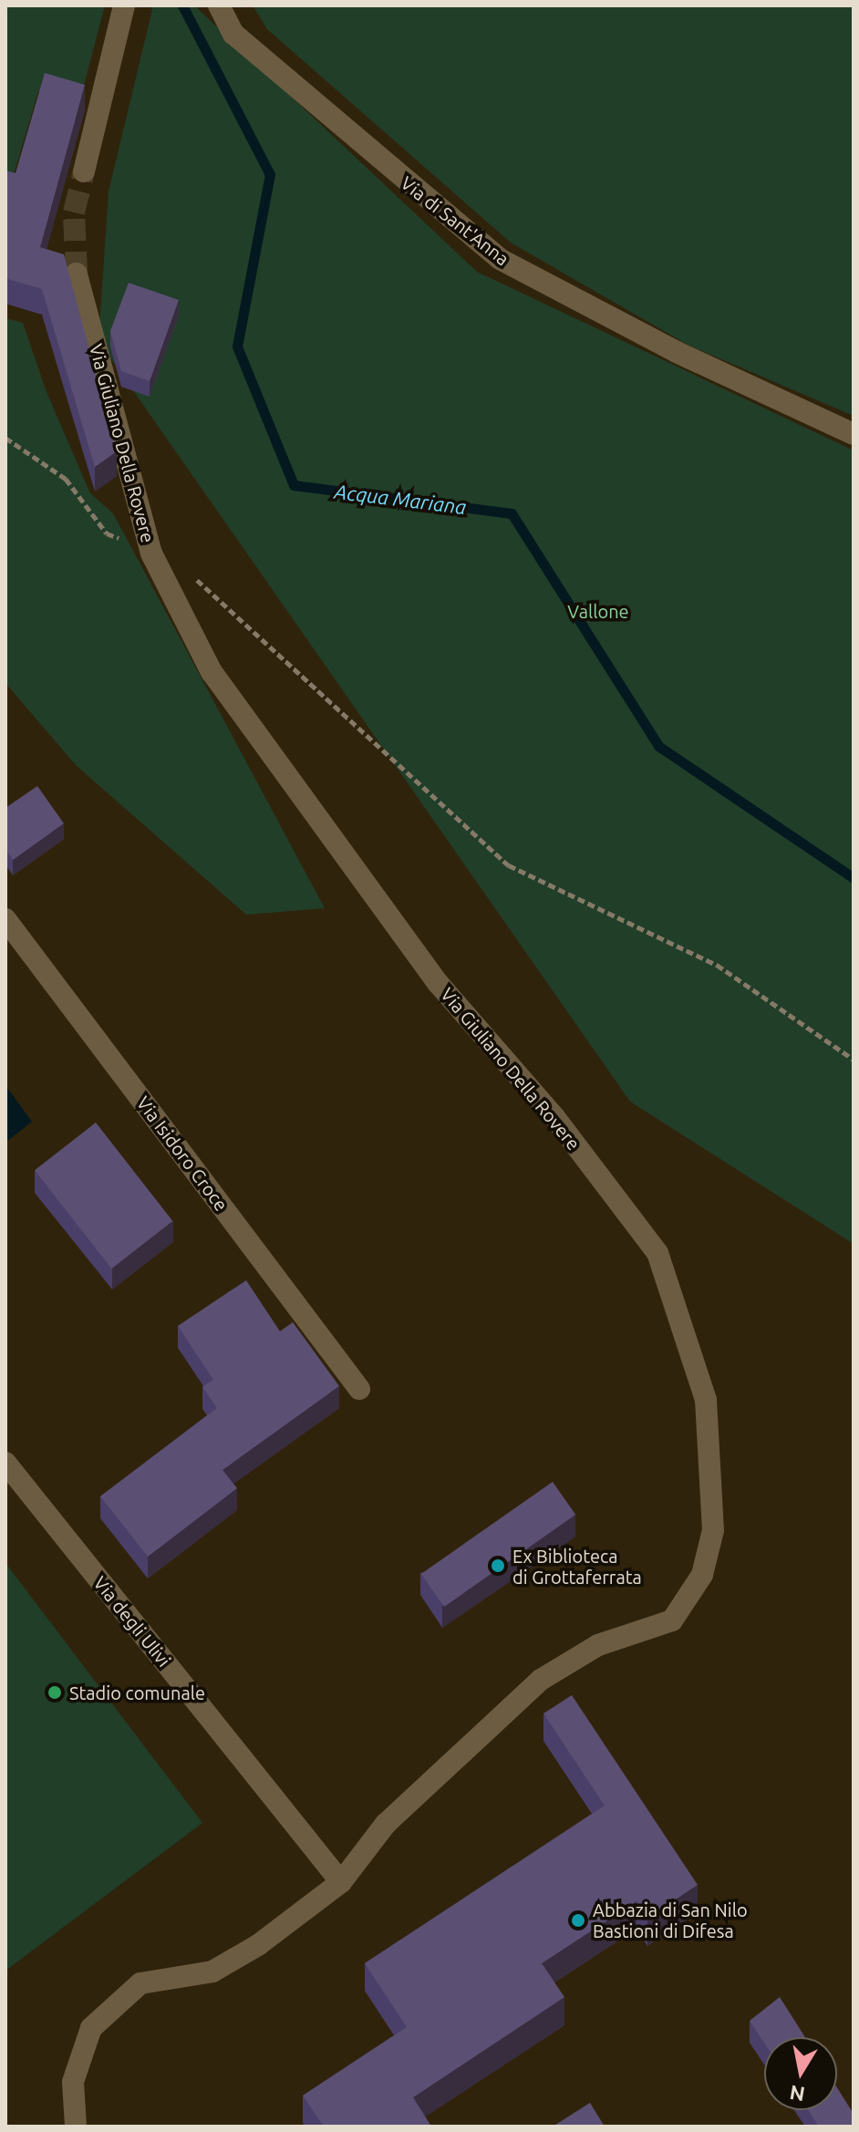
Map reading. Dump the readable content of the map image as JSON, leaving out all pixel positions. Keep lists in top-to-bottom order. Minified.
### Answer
{"streets":{"street":["Via di Sant'Anna","Via Giuliano Della Rovere","Via Isidoro Croce","Via degli Ulivi"]},"crossings":[["Via Giuliano Della Rovere","Via degli Ulivi"]],"water":["Acqua Mariana"],"parks":["Vallone"],"places":["Ex Biblioteca di Grottaferrata","Stadio comunale","Abbazia di San Nilo Bastioni di Difesa"],"north":"bottom"}
